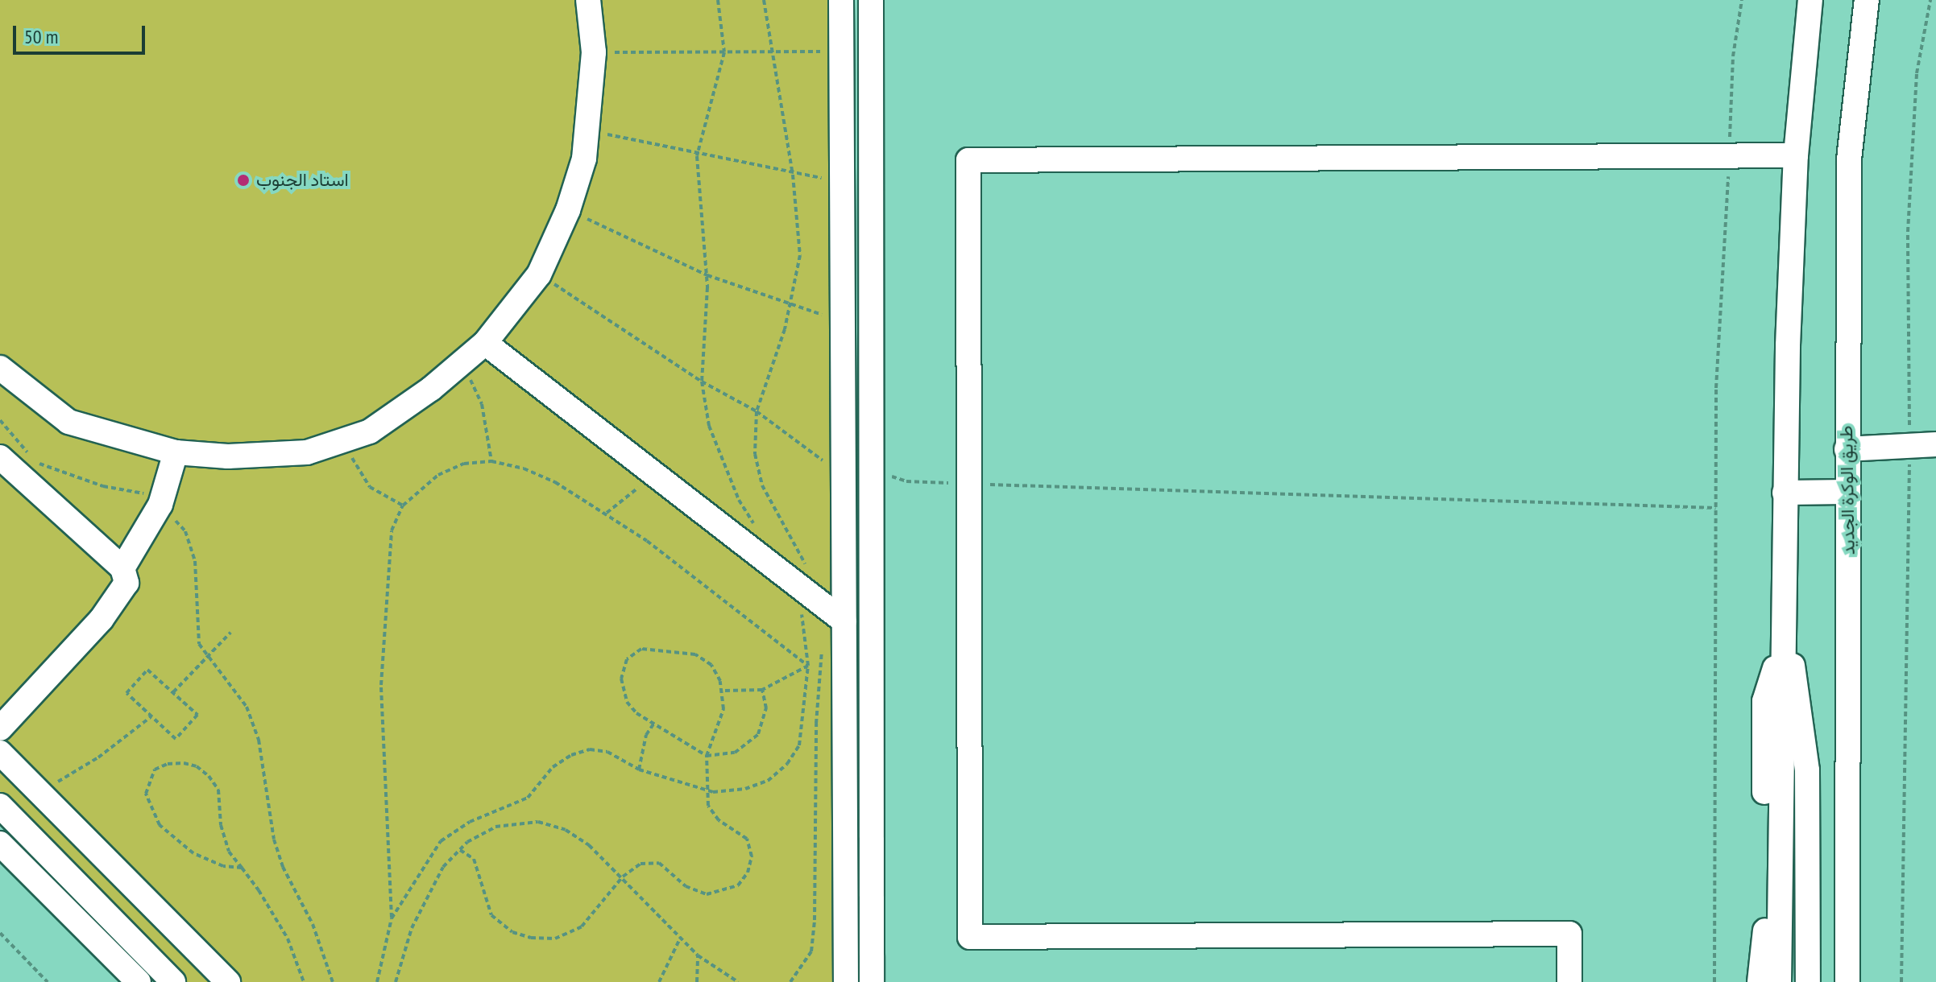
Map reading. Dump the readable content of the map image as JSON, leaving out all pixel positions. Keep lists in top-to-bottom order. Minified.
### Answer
{"streets":{"street":["طريق الوكرة الجديد"]},"places":["استاد الجنوب"],"scale_bar":"50 m"}
